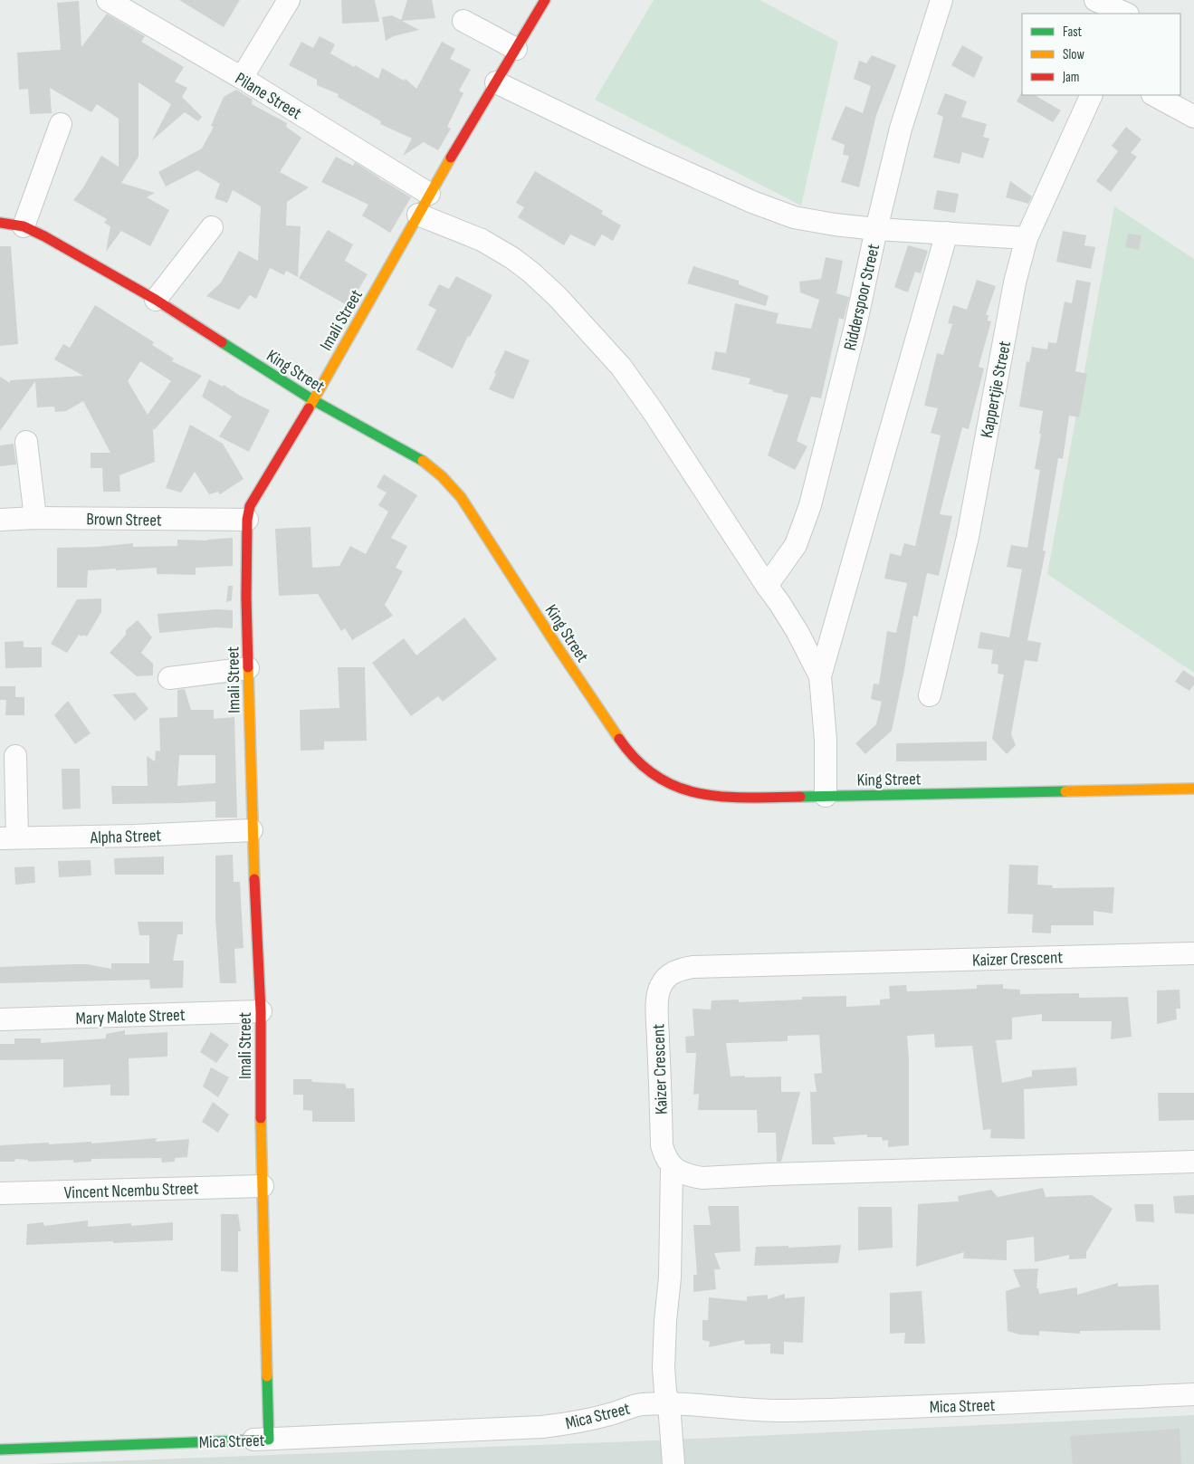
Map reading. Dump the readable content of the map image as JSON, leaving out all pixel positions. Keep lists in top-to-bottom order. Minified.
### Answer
{"streets":{"street":["Pilane Street","Ridderspoor Street","Imali Street","King Street","Kappertjie Street","Brown Street","Alpha Street","Kaizer Crescent","Mary Malote Street","Vincent Ncembu Street","Mica Street"]},"crossings":[["Pilane Street","Imali Street"],["Imali Street","King Street"],["Imali Street","Brown Street"],["Imali Street","Alpha Street"],["Imali Street","Mary Malote Street"],["Imali Street","Vincent Ncembu Street"],["Imali Street","Mica Street"]],"legend":["Fast","Slow","Jam"]}
